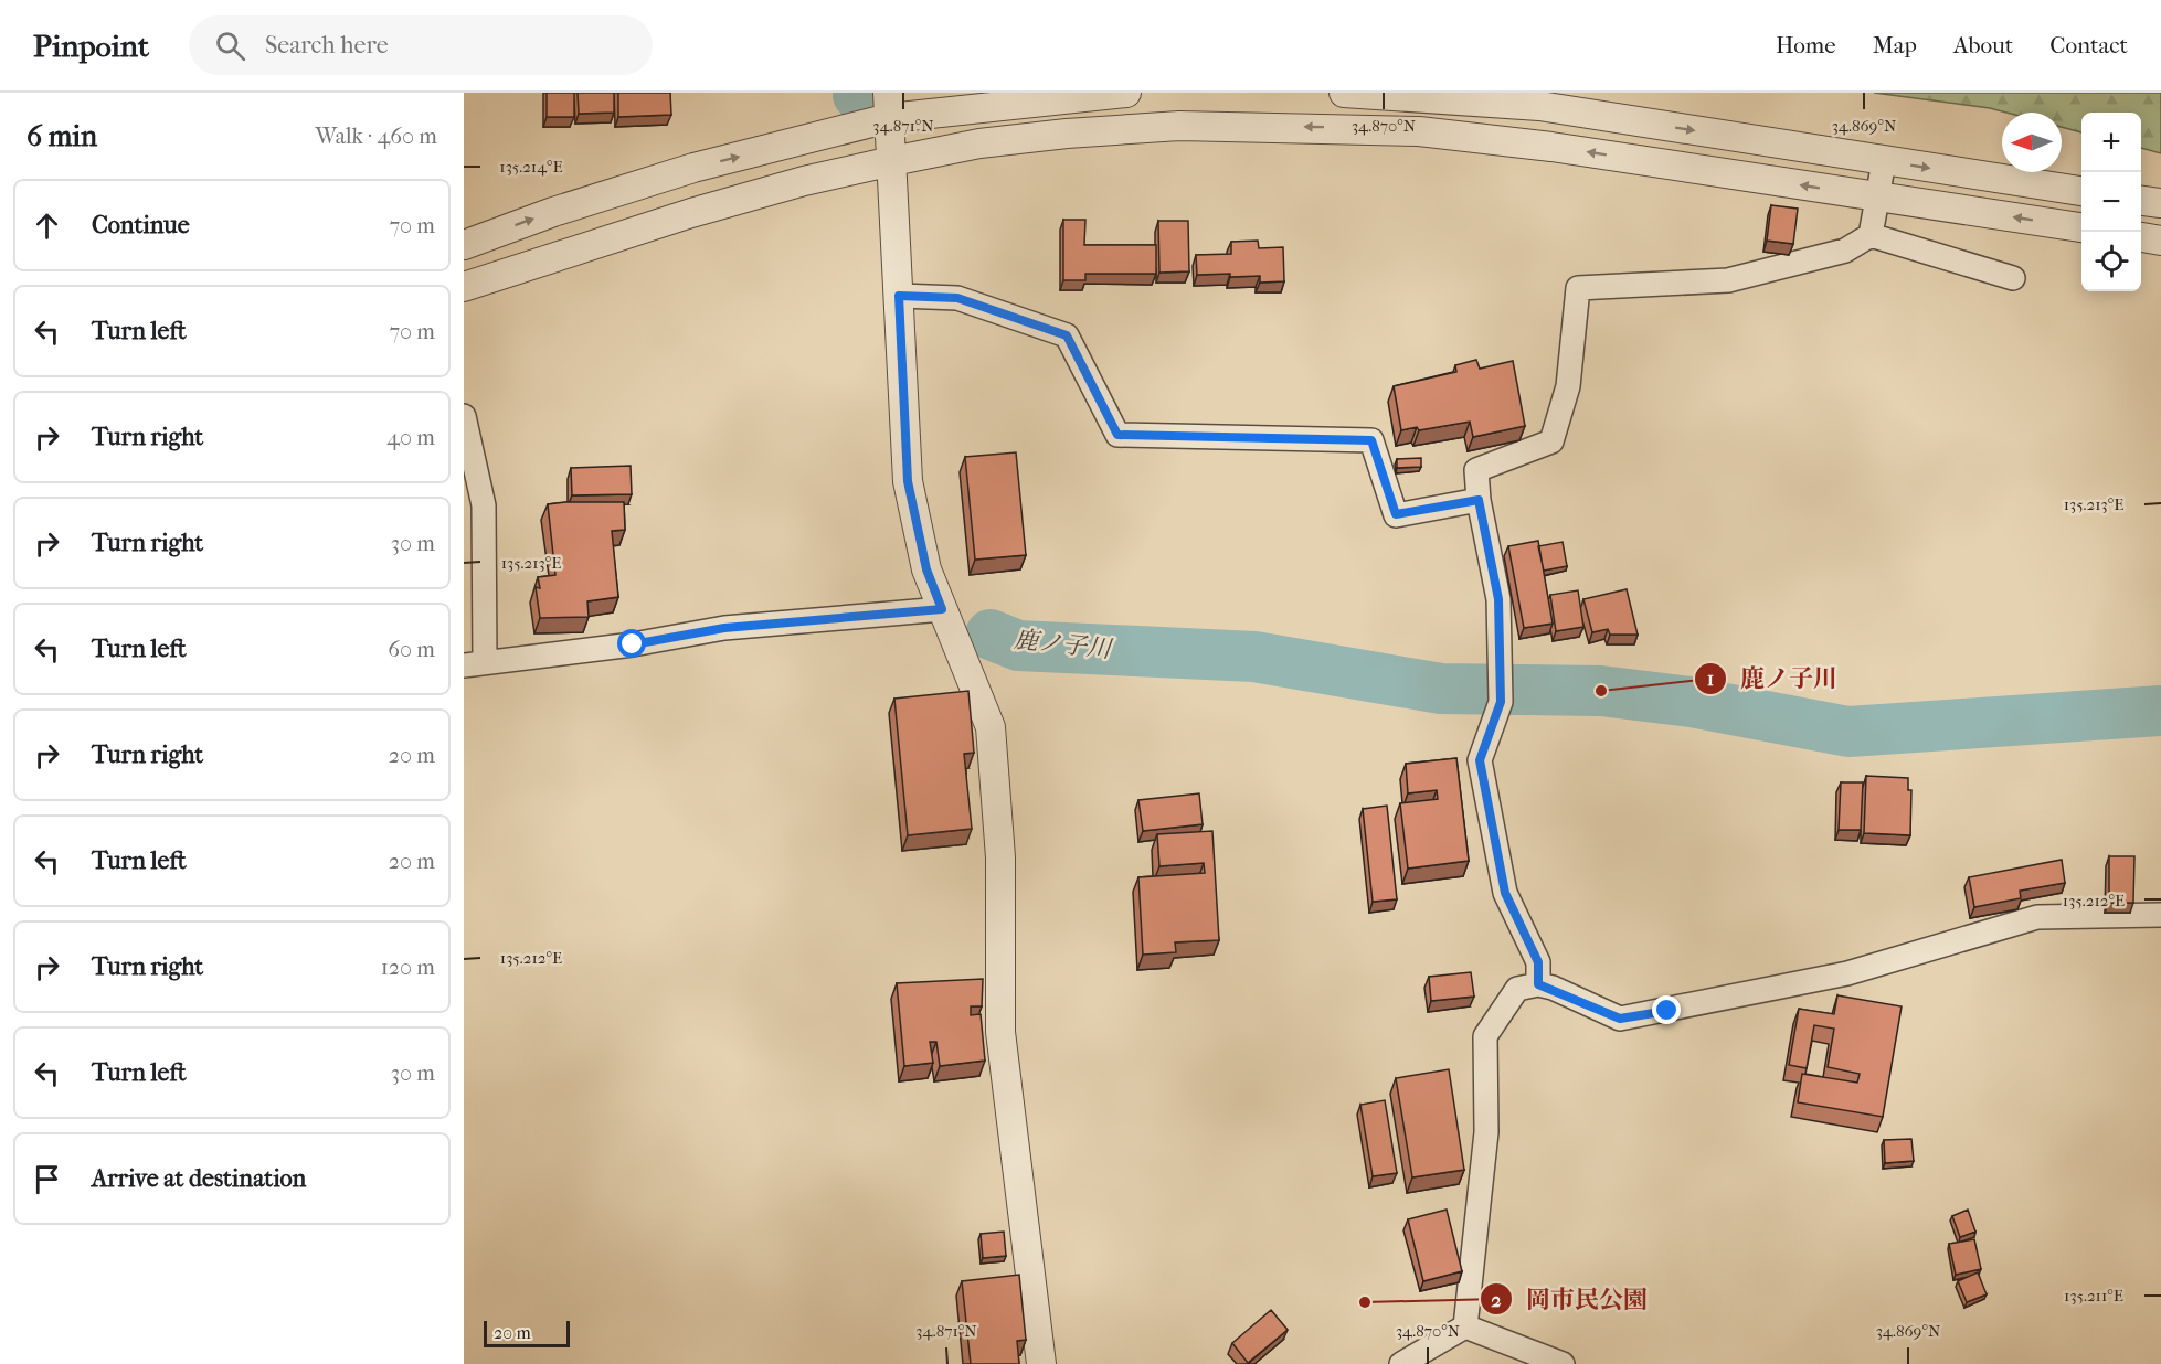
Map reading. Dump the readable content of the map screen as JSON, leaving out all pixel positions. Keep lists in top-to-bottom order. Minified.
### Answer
{"water":["鹿ノ子川"],"places":["鹿ノ子川","岡市民公園"],"scale_bar":"20 m","north":"left","page":{"header":"Pinpoint","search":"Search here","nav":["Home","Map","About","Contact"],"heading":["6 min","Walk · 460 m"],"map_buttons":["+","−"],"list":[["Continue","70 m"],["Turn left","70 m"],["Turn right","40 m"],["Turn right","30 m"],["Turn left","60 m"],["Turn right","20 m"],["Turn left","20 m"],["Turn right","120 m"],["Turn left","30 m"],"Arrive at destination"],"scale":"20 m"},"coordinates":["34.871°N","34.870°N","34.869°N","135.214°E","135.213°E","135.212°E","135.211°E"]}
